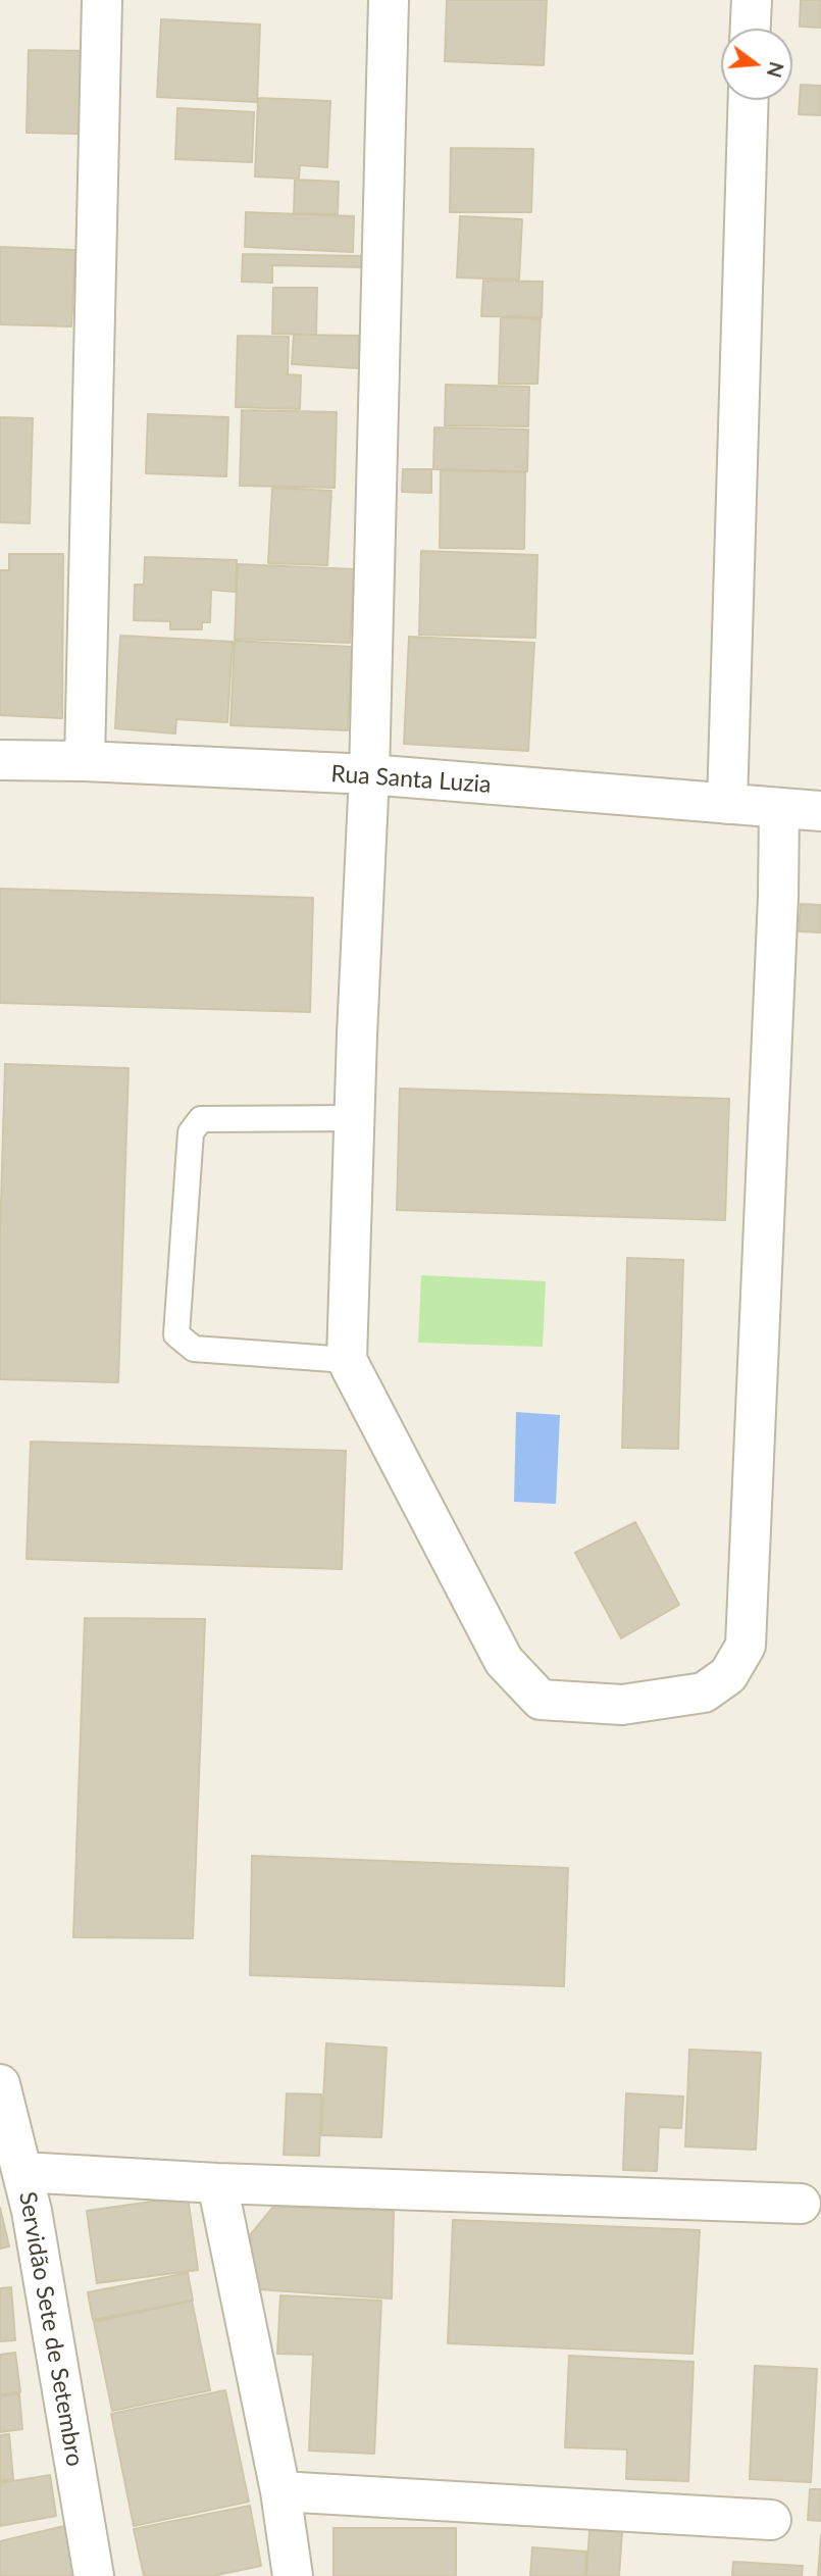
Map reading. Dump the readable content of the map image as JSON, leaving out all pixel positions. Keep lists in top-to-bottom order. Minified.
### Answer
{"streets":{"street":["Rua Santa Luzia","Servidão Sete de Setembro"]},"north":"right"}
